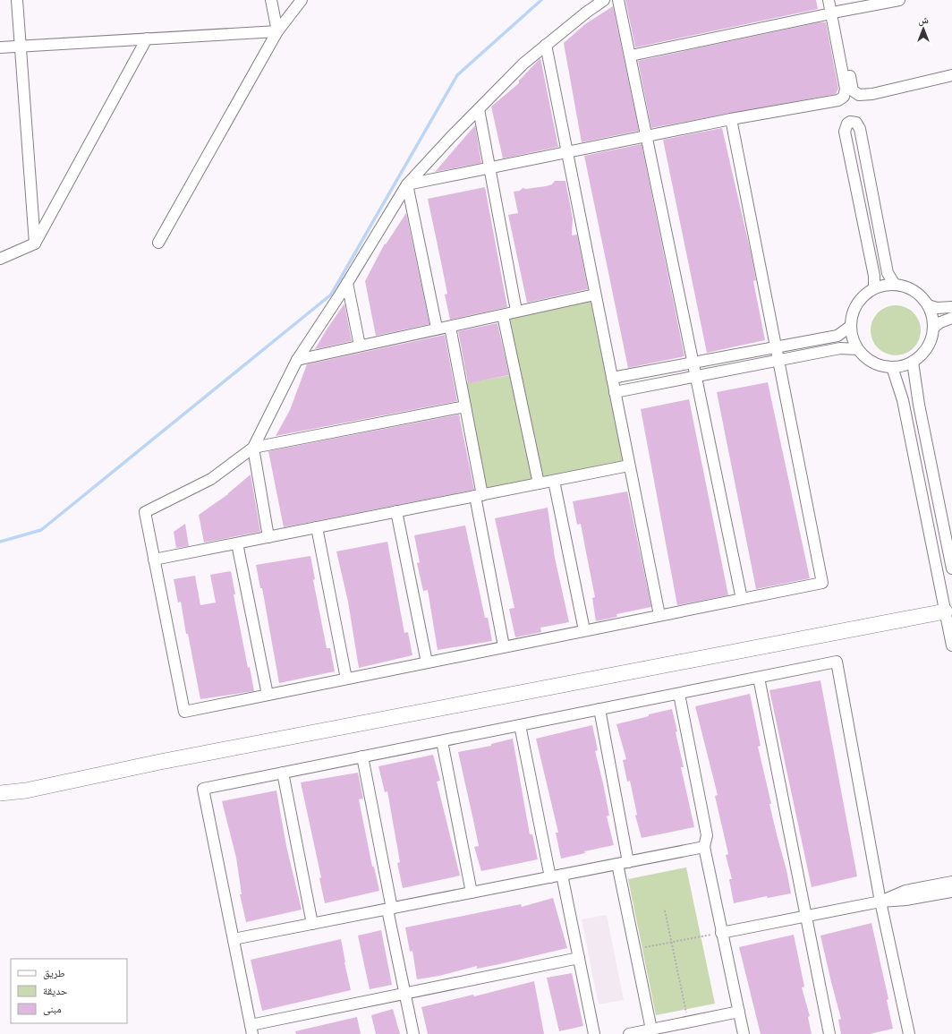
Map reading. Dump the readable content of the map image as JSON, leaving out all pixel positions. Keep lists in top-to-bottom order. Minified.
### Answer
{"legend":["طريق","حديقة","مبنى"],"north":"top"}
